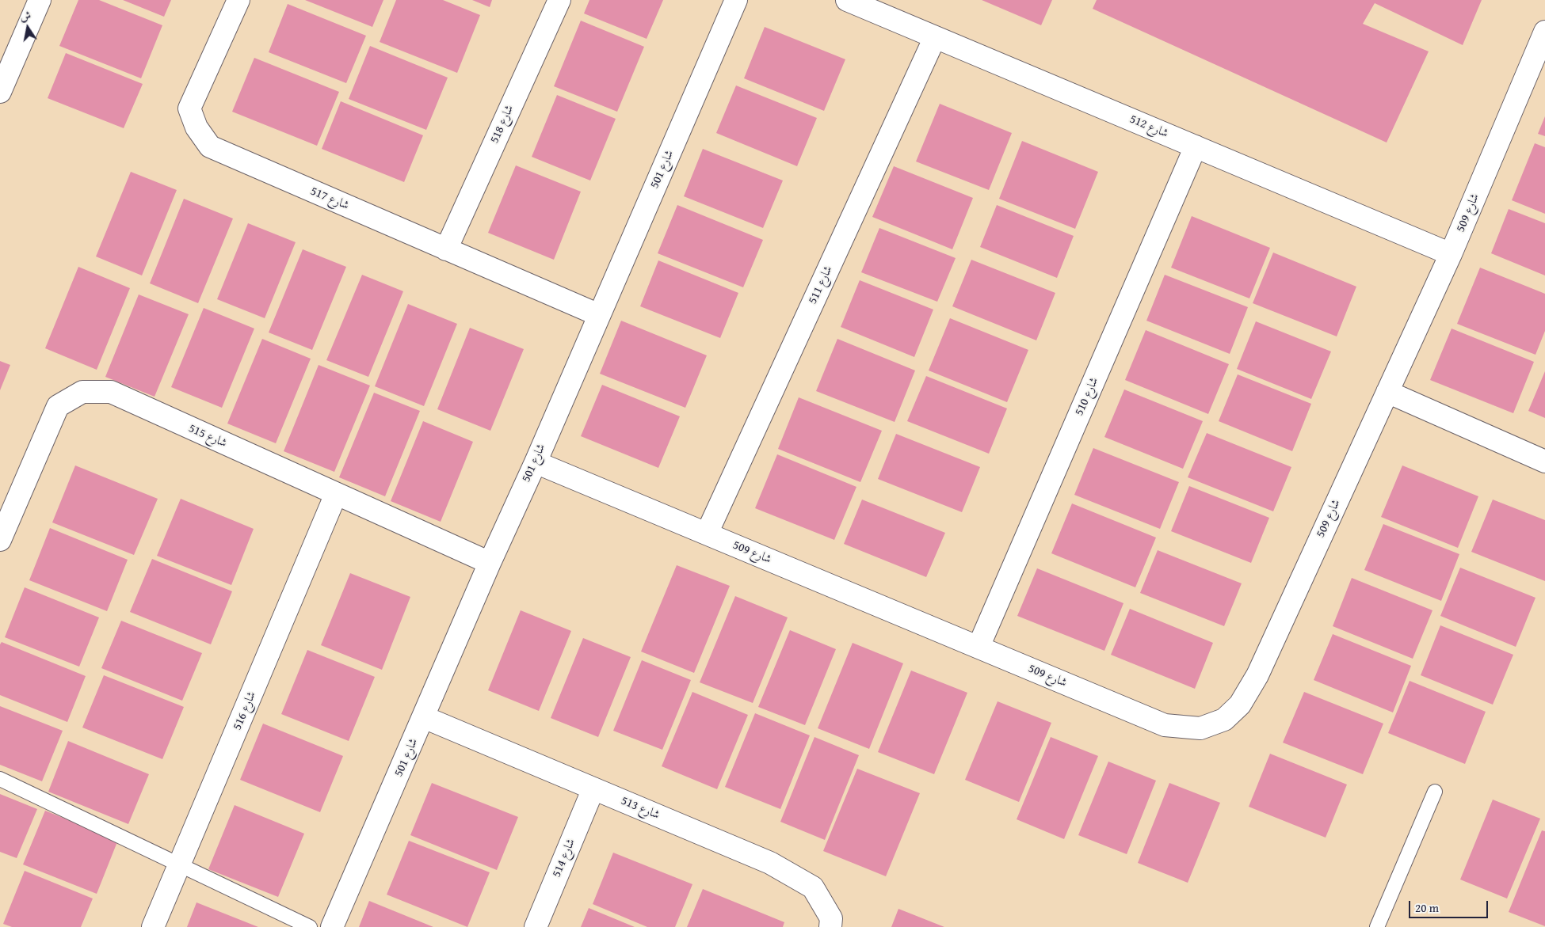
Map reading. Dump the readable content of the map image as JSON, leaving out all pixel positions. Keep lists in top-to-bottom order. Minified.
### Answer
{"streets":{"street":["شارع 518","شارع 512","شارع 501","شارع 517","شارع 509","شارع 511","شارع 510","شارع 515","شارع 516","شارع 513","شارع 514"]},"crossings":[["شارع 518","شارع 517"],["شارع 512","شارع 509"],["شارع 512","شارع 511"],["شارع 512","شارع 510"],["شارع 501","شارع 517"],["شارع 501","شارع 509"],["شارع 501","شارع 515"],["شارع 501","شارع 513"],["شارع 509","شارع 511"],["شارع 509","شارع 510"],["شارع 515","شارع 516"],["شارع 513","شارع 514"]],"scale_bar":"20 m","north":"top"}
